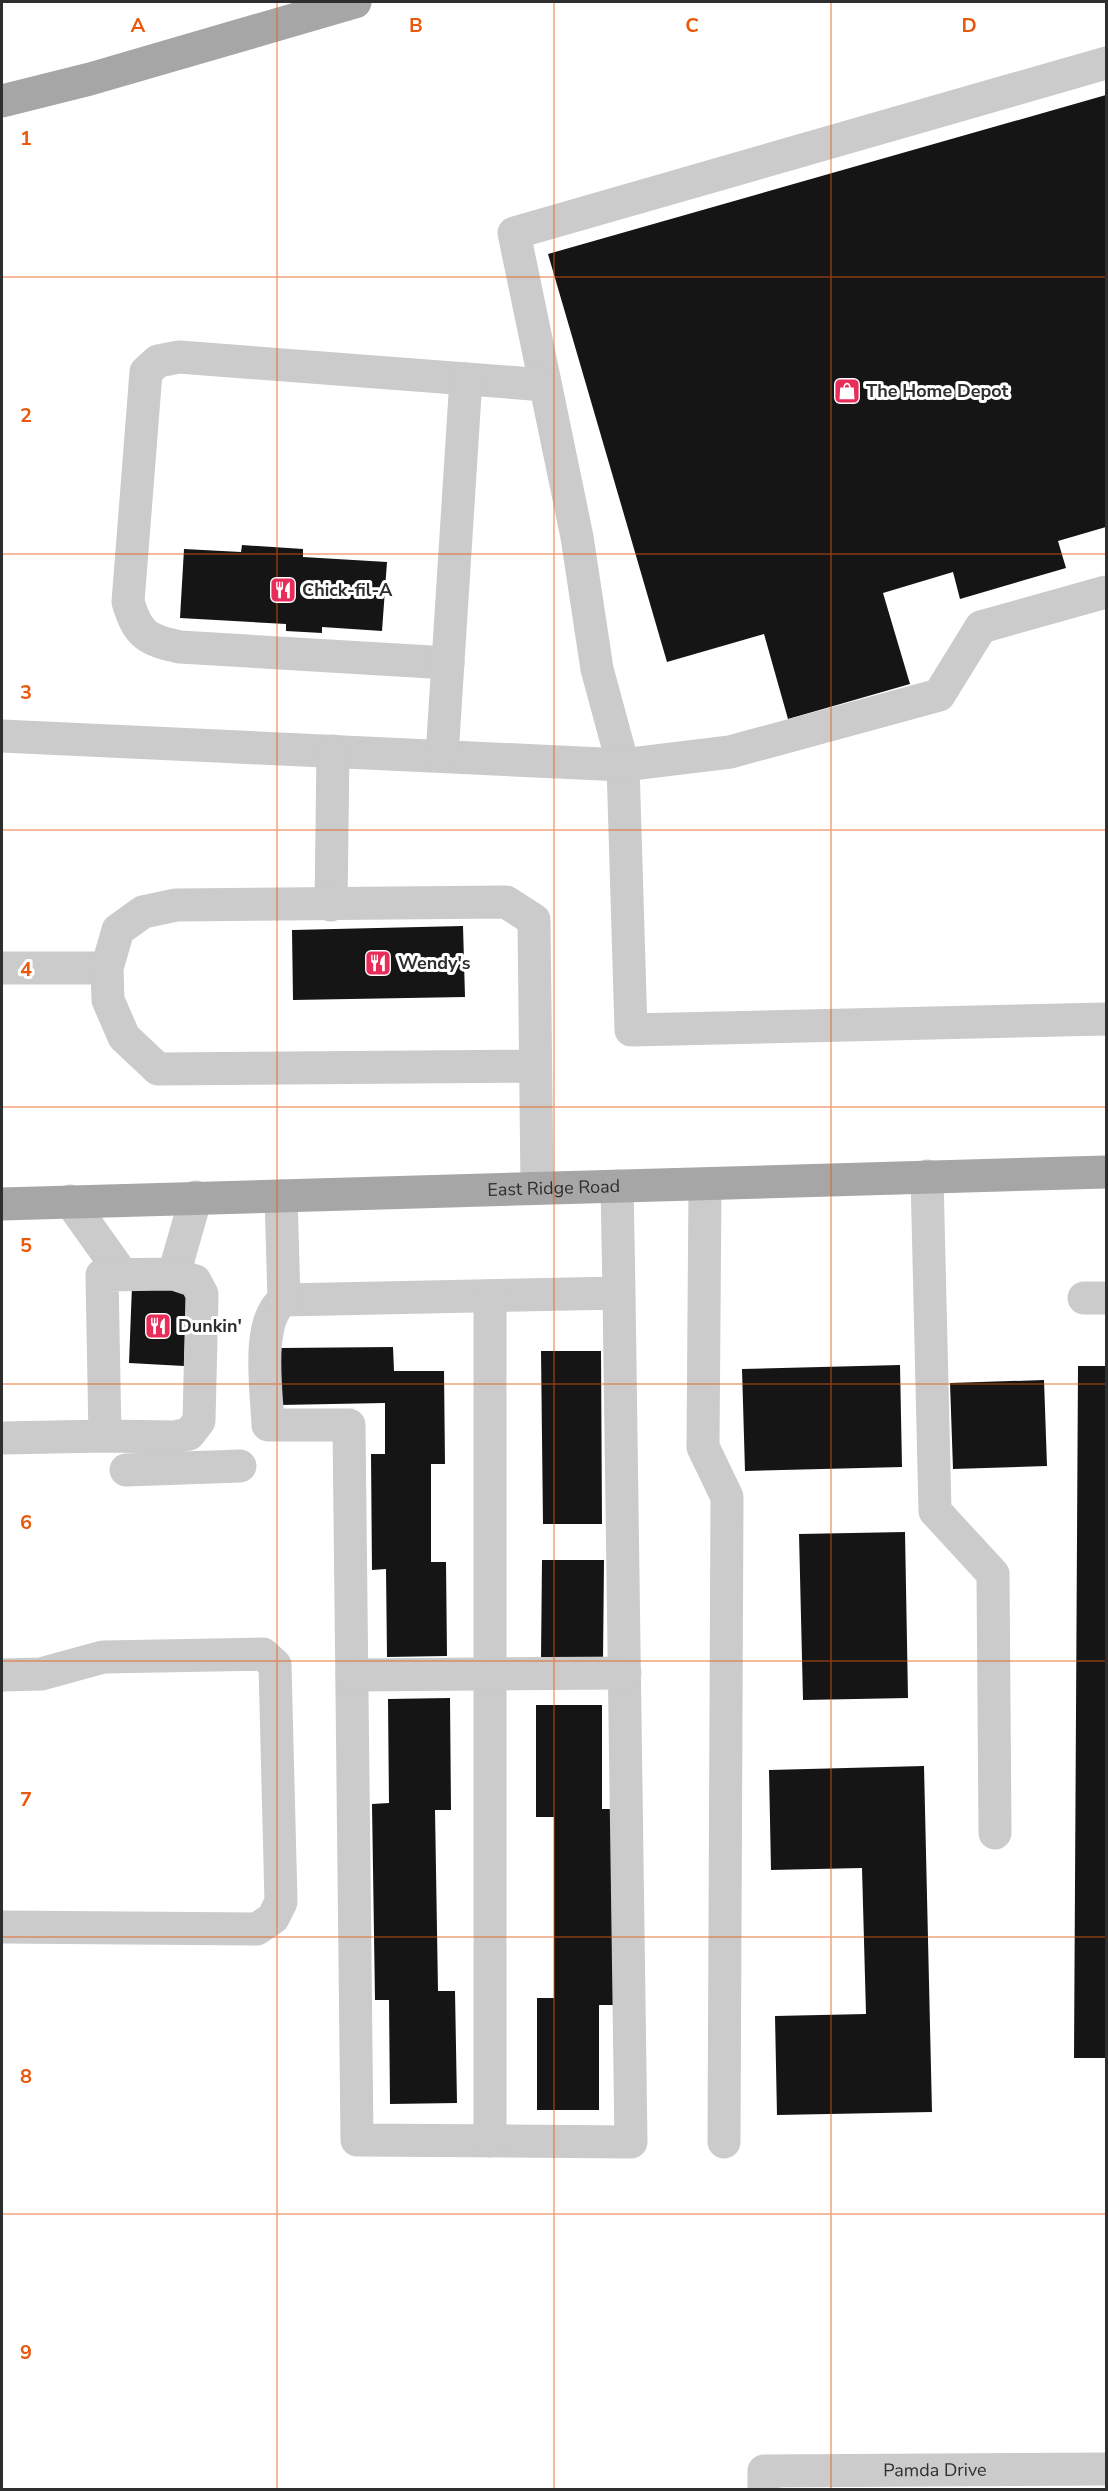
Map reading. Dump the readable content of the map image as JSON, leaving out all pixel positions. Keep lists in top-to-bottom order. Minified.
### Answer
{"streets":{"main road":["East Ridge Road"],"street":["Pamda Drive"]},"places":{"shop":["The Home Depot"],"restaurant":["Chick-fil-A","Wendy's","Dunkin'"]},"grid":{"columns":["A","B","C","D"],"rows":["1","2","3","4","5","6","7","8","9"]}}
